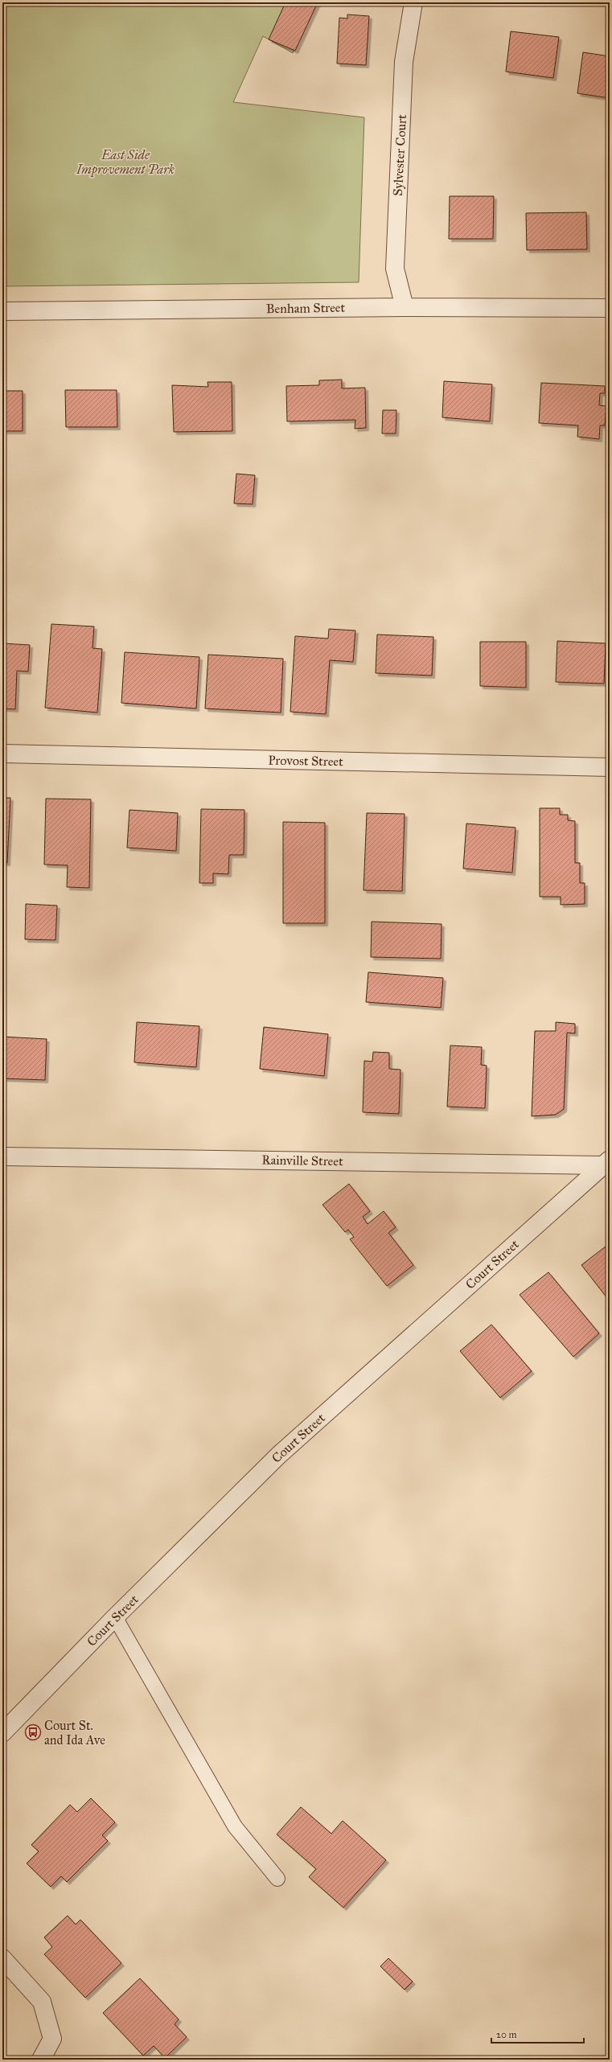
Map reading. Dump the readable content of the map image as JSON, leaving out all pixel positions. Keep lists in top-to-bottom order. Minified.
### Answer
{"streets":{"street":["Sylvester Court","Benham Street","Provost Street","Rainville Street","Court Street"]},"crossings":[["Sylvester Court","Benham Street"],["Rainville Street","Court Street"]],"parks":["East Side Improvement Park"],"places":{"bus stop":["Court St. and Ida Ave"]},"scale_bar":"20 m"}
